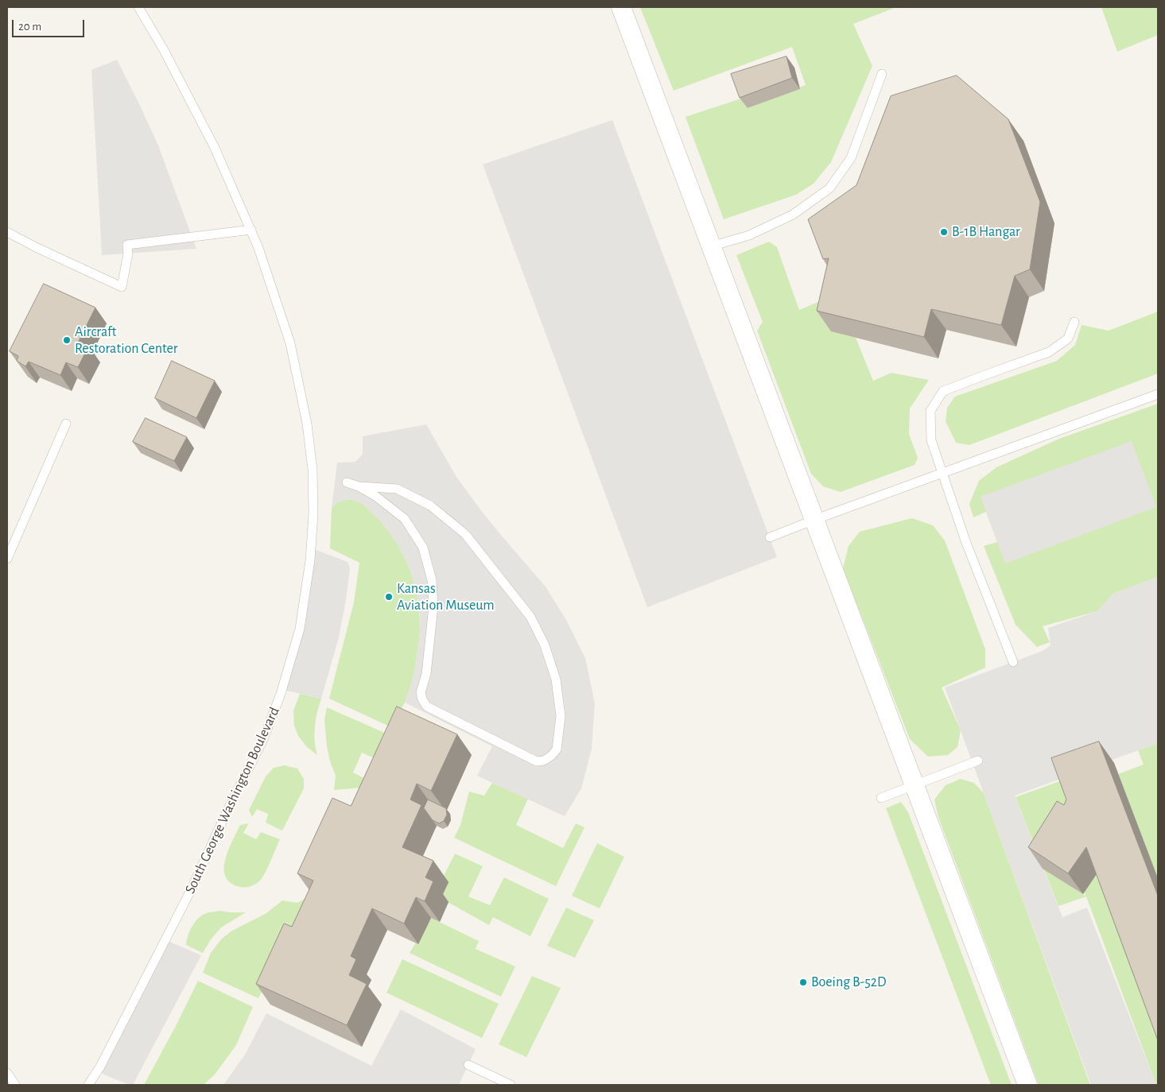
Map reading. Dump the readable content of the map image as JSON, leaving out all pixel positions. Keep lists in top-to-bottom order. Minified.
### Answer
{"streets":{"lane":["South George Washington Boulevard"]},"places":["B-1B Hangar","Aircraft Restoration Center","Kansas Aviation Museum","Boeing B-52D"],"scale_bar":"20 m"}
